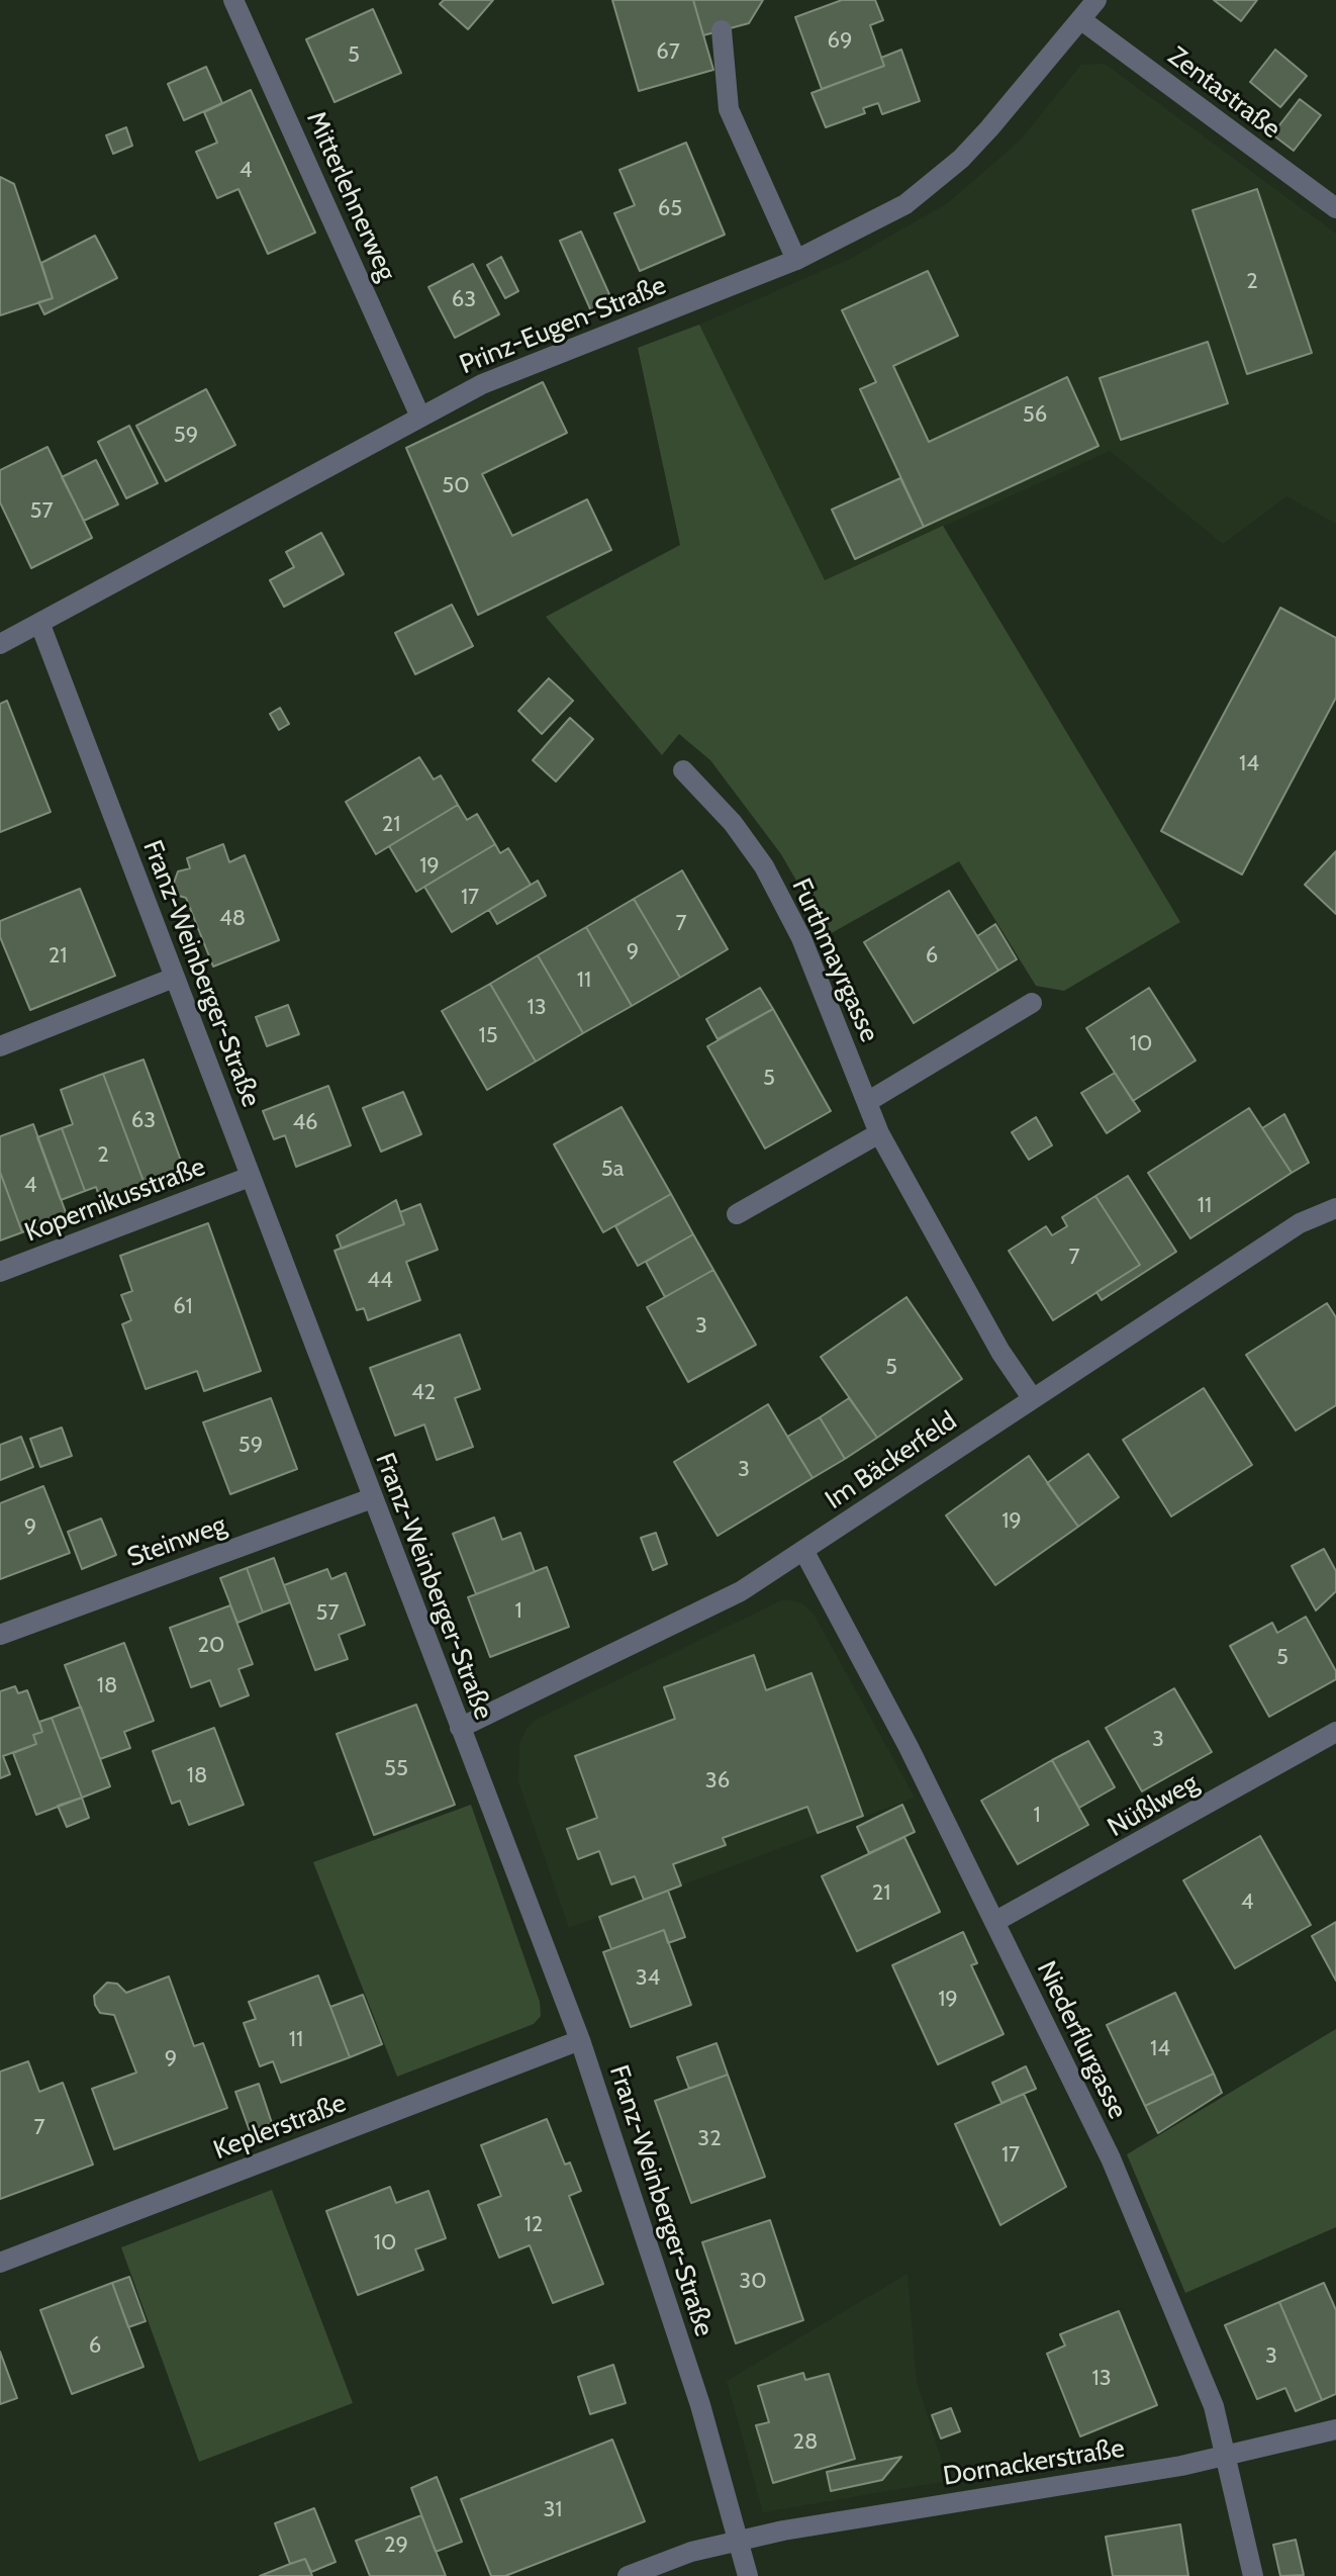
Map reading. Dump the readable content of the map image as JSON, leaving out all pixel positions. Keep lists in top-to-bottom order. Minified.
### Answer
{"streets":{"street":["Zentastraße","Mitterlehnerweg","Prinz-Eugen-Straße","Furthmayrgasse","Franz-Weinberger-Straße","Kopernikusstraße","Im Bäckerfeld","Steinweg","Nüßlweg","Niederflurgasse","Keplerstraße","Dornackerstraße"]},"crossings":[["Zentastraße","Prinz-Eugen-Straße"],["Mitterlehnerweg","Prinz-Eugen-Straße"],["Prinz-Eugen-Straße","Franz-Weinberger-Straße"],["Furthmayrgasse","Im Bäckerfeld"],["Franz-Weinberger-Straße","Kopernikusstraße"],["Franz-Weinberger-Straße","Im Bäckerfeld"],["Franz-Weinberger-Straße","Steinweg"],["Franz-Weinberger-Straße","Keplerstraße"],["Franz-Weinberger-Straße","Dornackerstraße"],["Im Bäckerfeld","Niederflurgasse"],["Nüßlweg","Niederflurgasse"],["Niederflurgasse","Dornackerstraße"]],"house_numbers":["69","67","5","4","65","2","63","56","59","50","57","14","21","19","17","48","7","9","21","6","11","13","15","10","5","63","46","2","5a","4","11","7","44","61","3","5","42","59","3","19","9","1","57","20","5","18","3","55","18","36","1","21","4","34","19","11","14","9","7","32","17","12","10","30","6","3","13","28","31","29"]}
